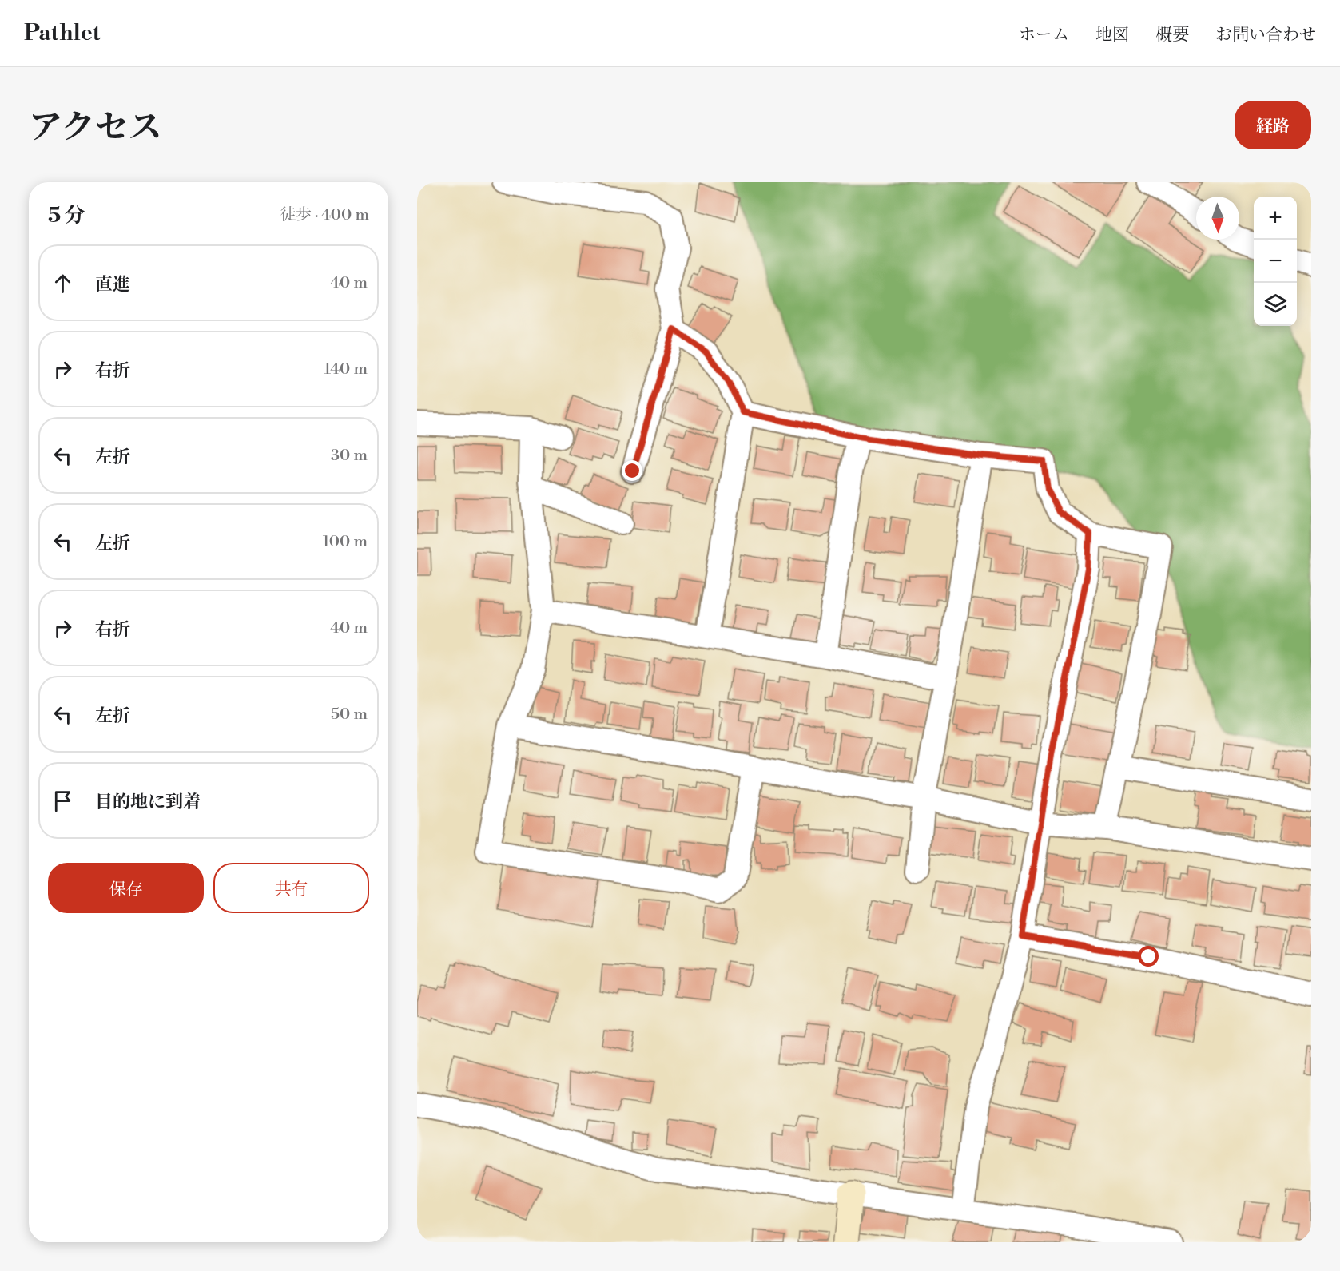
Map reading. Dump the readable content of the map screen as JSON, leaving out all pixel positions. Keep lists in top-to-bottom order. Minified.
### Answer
{"north":"bottom","page":{"header":"Pathlet","nav":["ホーム","地図","概要","お問い合わせ"],"title":"アクセス","buttons":["経路",["保存","共有"]],"heading":["5 分","徒歩 · 400 m"],"map_buttons":["+","−"],"list":[["直進","40 m"],["右折","140 m"],["左折","30 m"],["左折","100 m"],["右折","40 m"],["左折","50 m"],"目的地に到着"]}}
